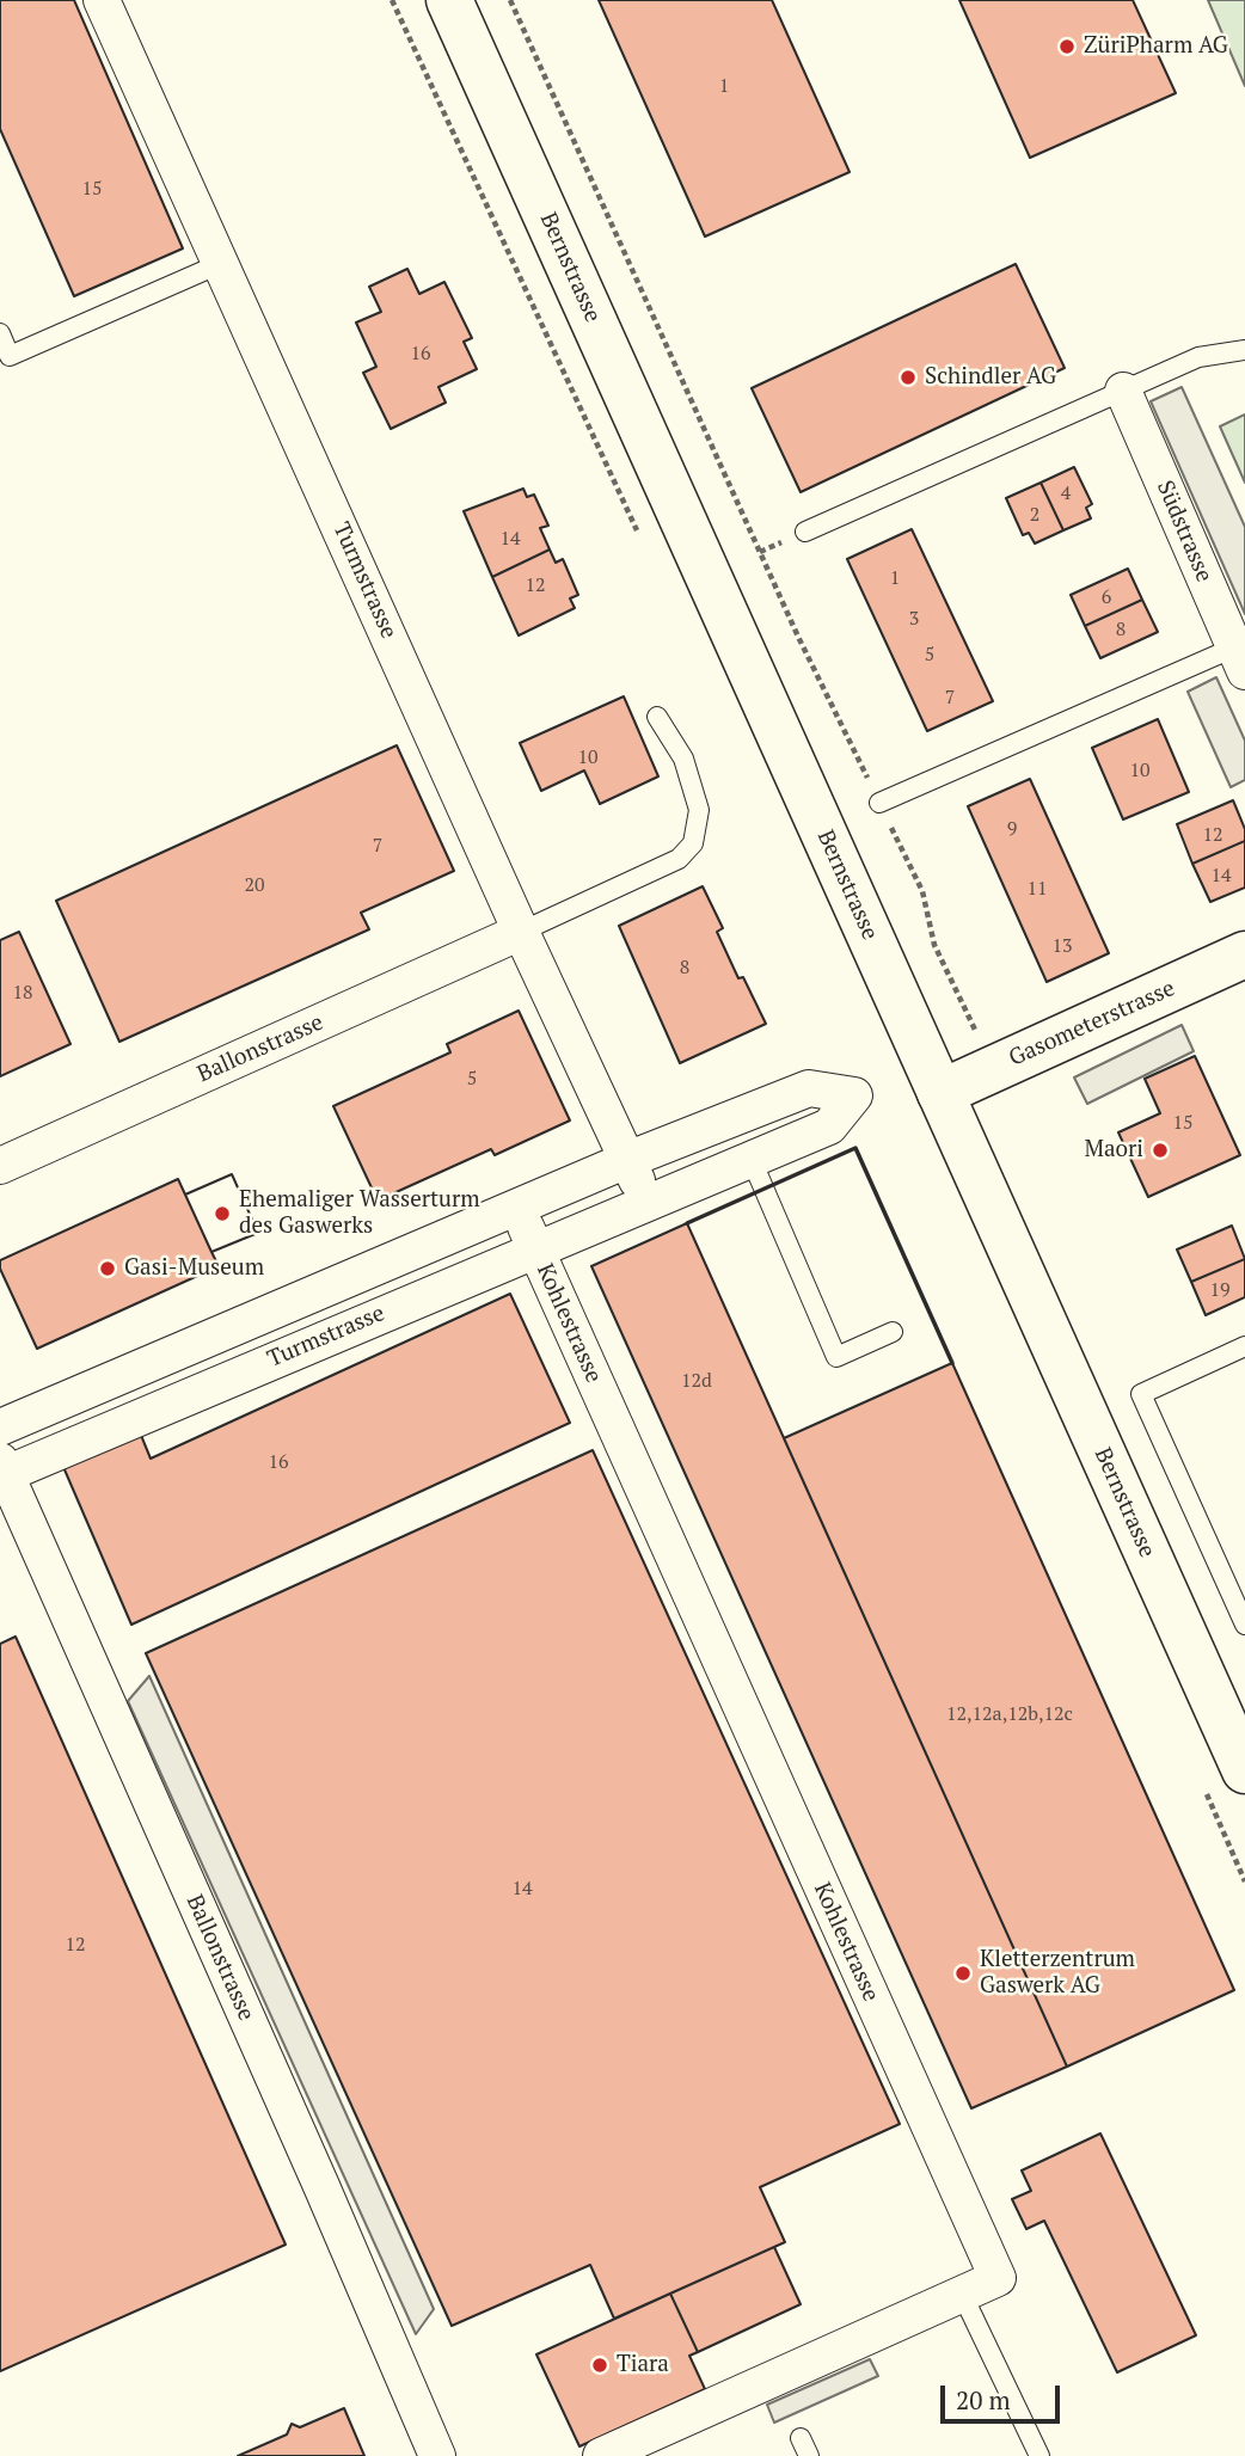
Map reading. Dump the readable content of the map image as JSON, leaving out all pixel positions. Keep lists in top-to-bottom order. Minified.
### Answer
{"streets":{"main road":["Bernstrasse","Gasometerstrasse"],"street":["Südstrasse","Turmstrasse","Ballonstrasse","Kohlestrasse"]},"crossings":[["Bernstrasse","Gasometerstrasse"],["Turmstrasse","Ballonstrasse"],["Turmstrasse","Kohlestrasse"]],"places":["ZüriPharm AG","Schindler AG","Maori","Ehemaliger Wasserturm des Gaswerks","Gasi-Museum","Kletterzentrum Gaswerk AG","Tiara"],"house_numbers":["1","15","16","4","2","14","1","12","6","3","8","5","7","10","10","9","12","7","14","20","11","13","8","18","5","15","19","12d","16","12,12a,12b,12c","14","12"],"scale_bar":"20 m"}
